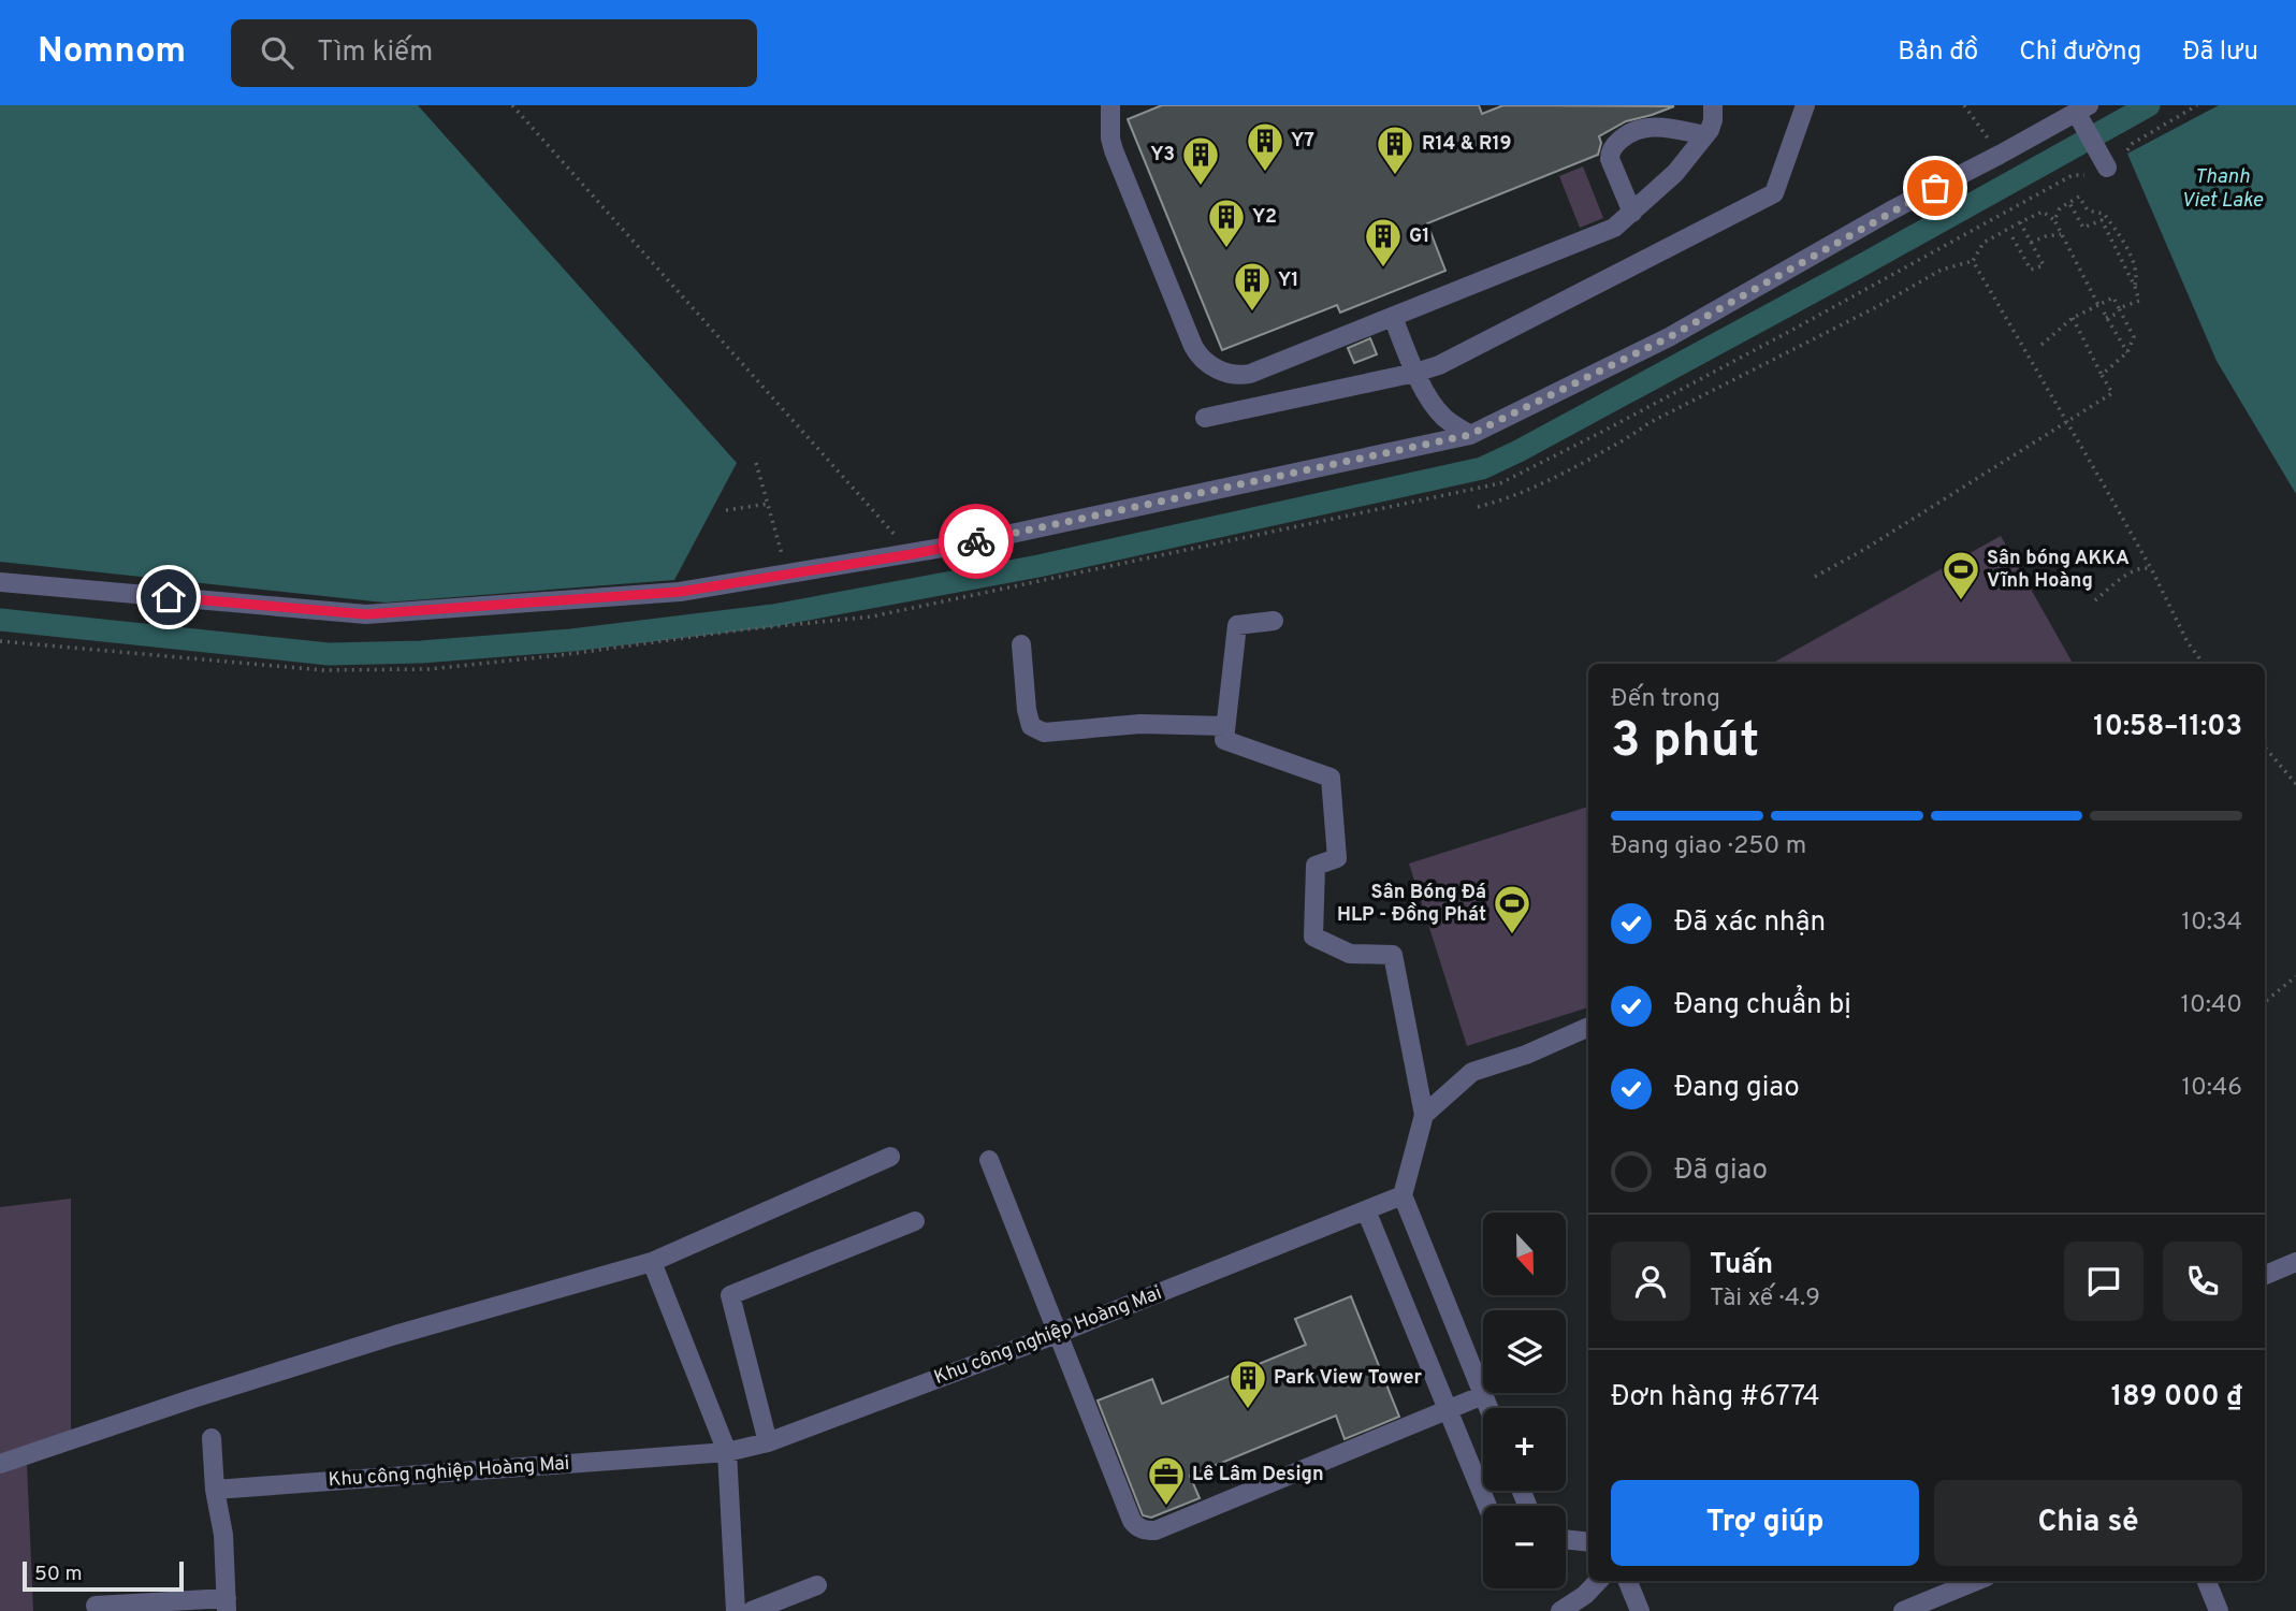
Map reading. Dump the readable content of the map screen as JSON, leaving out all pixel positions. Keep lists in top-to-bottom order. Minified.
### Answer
{"streets":{"street":["Khu công nghiệp Hoàng Mai"]},"water":["Thanh Viet Lake"],"places":{"building":["Y7","R14 & R19","Y3","Y2","G1","Y1","Park View Tower"],"sports":["Sân bóng AKKA Vĩnh Hoàng","Sân Bóng Đá HLP - Đồng Phát"],"office":["Lê Lâm Design"]},"scale_bar":"50 m","north":"bottom","page":{"header":"Nomnom","search":"Tìm kiếm","nav":["Bản đồ","Chỉ đường","Đã lưu"],"heading":["3 phút","Đến trong","10:58–11:03"],"panel":["Tuấn","Tài xế · 4.9","Đơn hàng #6774","189 000 ₫"],"bar":"Đang giao · 250 m","list":[["Đã xác nhận","10:34"],["Đang chuẩn bị","10:40"],["Đang giao","10:46"],"Đã giao"],"map_buttons":["+","−"],"buttons":["Trợ giúp","Chia sẻ"],"scale":"50 m"}}
